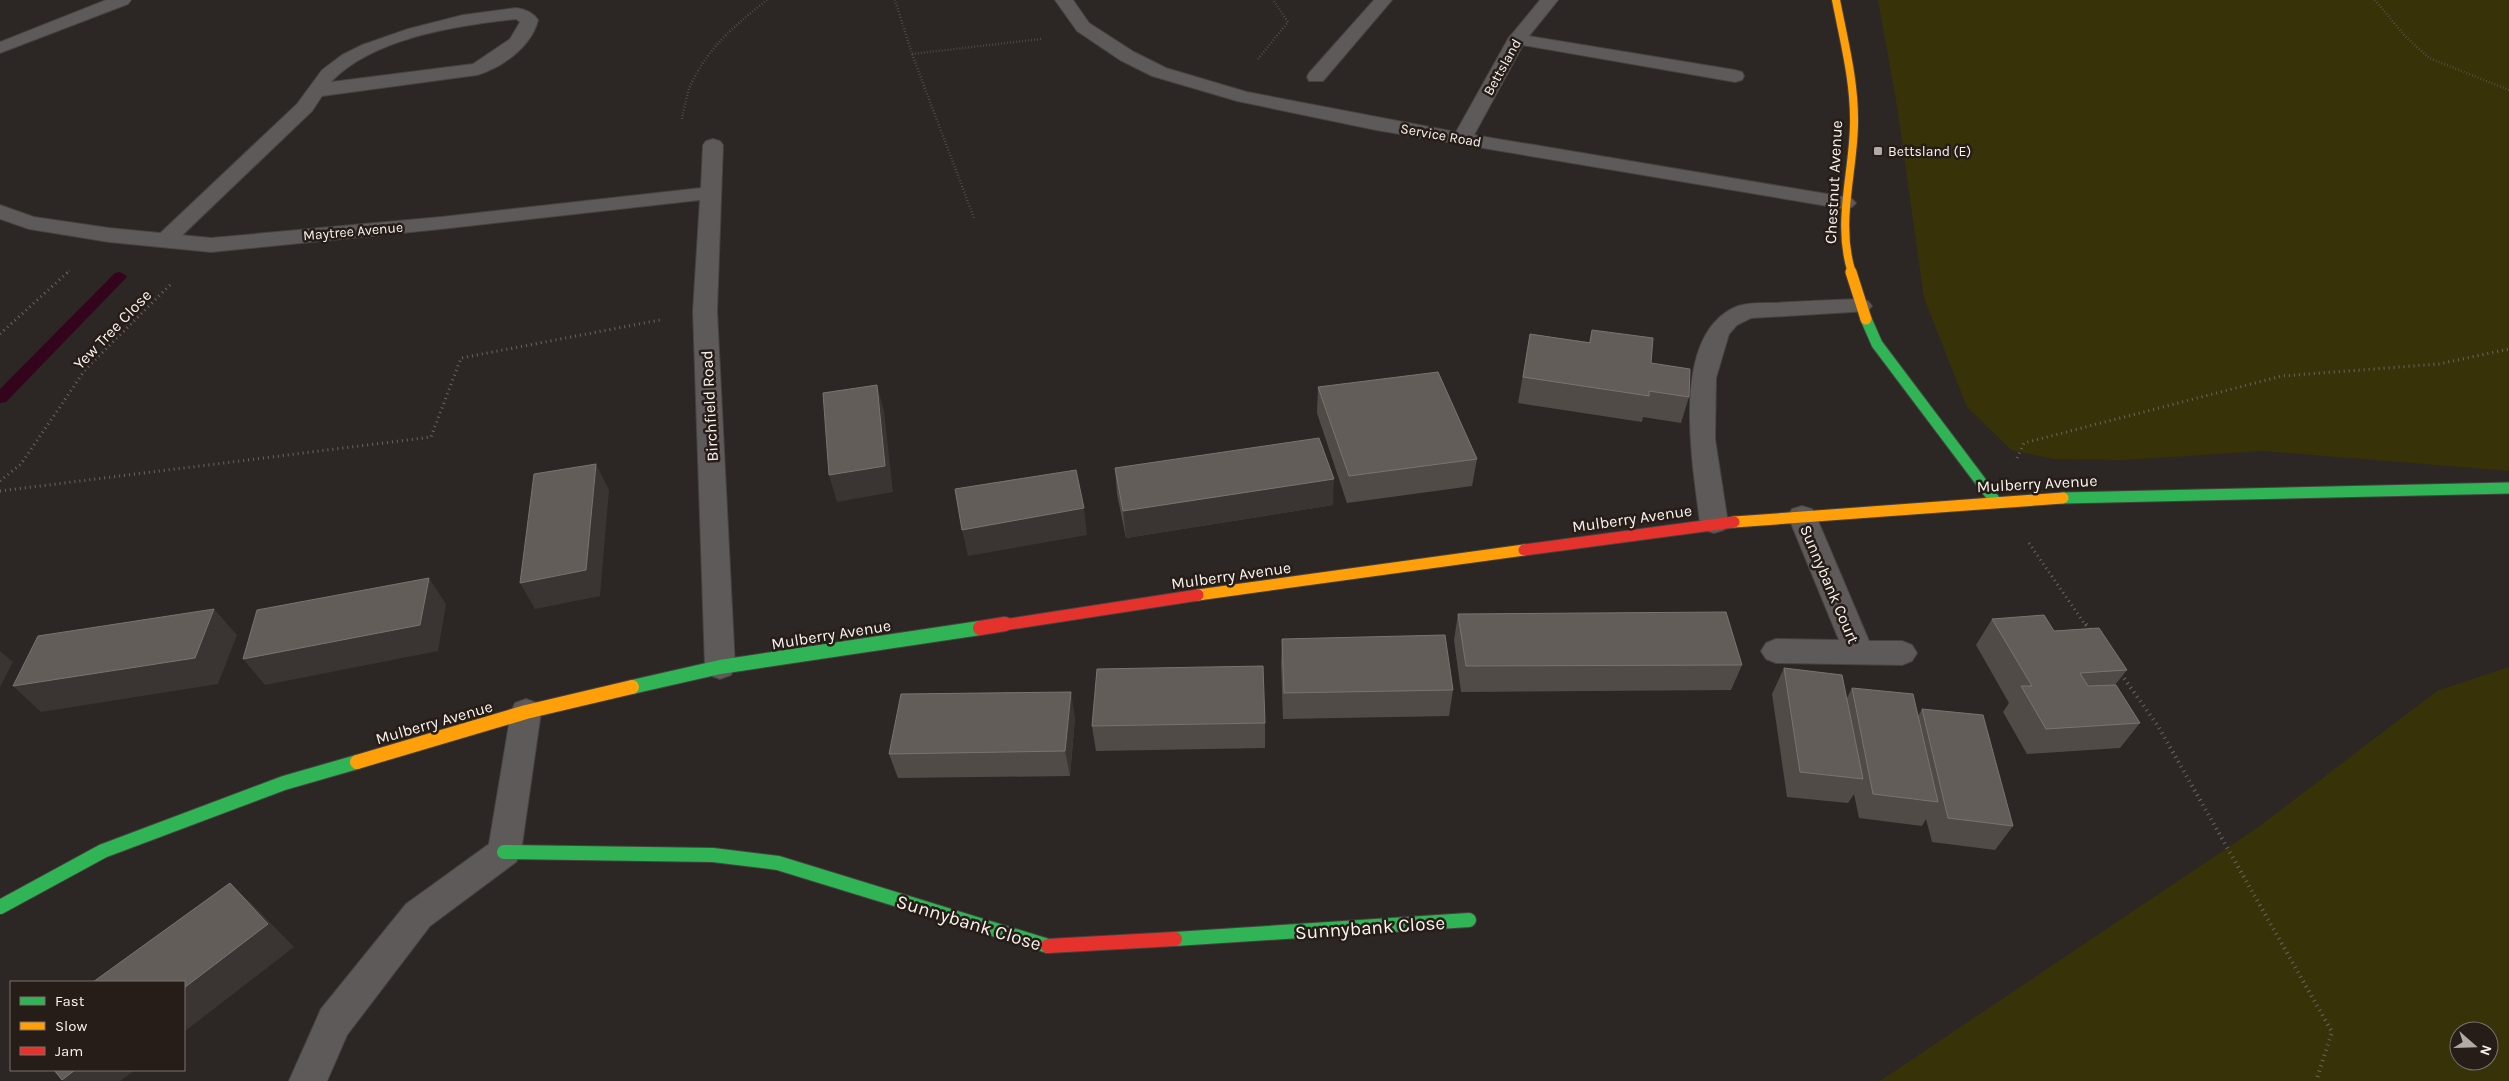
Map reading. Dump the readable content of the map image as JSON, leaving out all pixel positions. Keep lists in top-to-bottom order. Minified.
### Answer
{"streets":{"street":["Bettsland","Service Road","Chestnut Avenue","Maytree Avenue","Birchfield Road","Mulberry Avenue","Sunnybank Court","Sunnybank Close"],"path":["Yew Tree Close"]},"crossings":[["Bettsland","Service Road"],["Service Road","Chestnut Avenue"],["Chestnut Avenue","Mulberry Avenue"],["Maytree Avenue","Yew Tree Close"],["Maytree Avenue","Birchfield Road"],["Birchfield Road","Mulberry Avenue"],["Mulberry Avenue","Sunnybank Court"]],"places":{"transit":["Bettsland (E)"]},"legend":["Fast","Slow","Jam"],"north":"right"}
